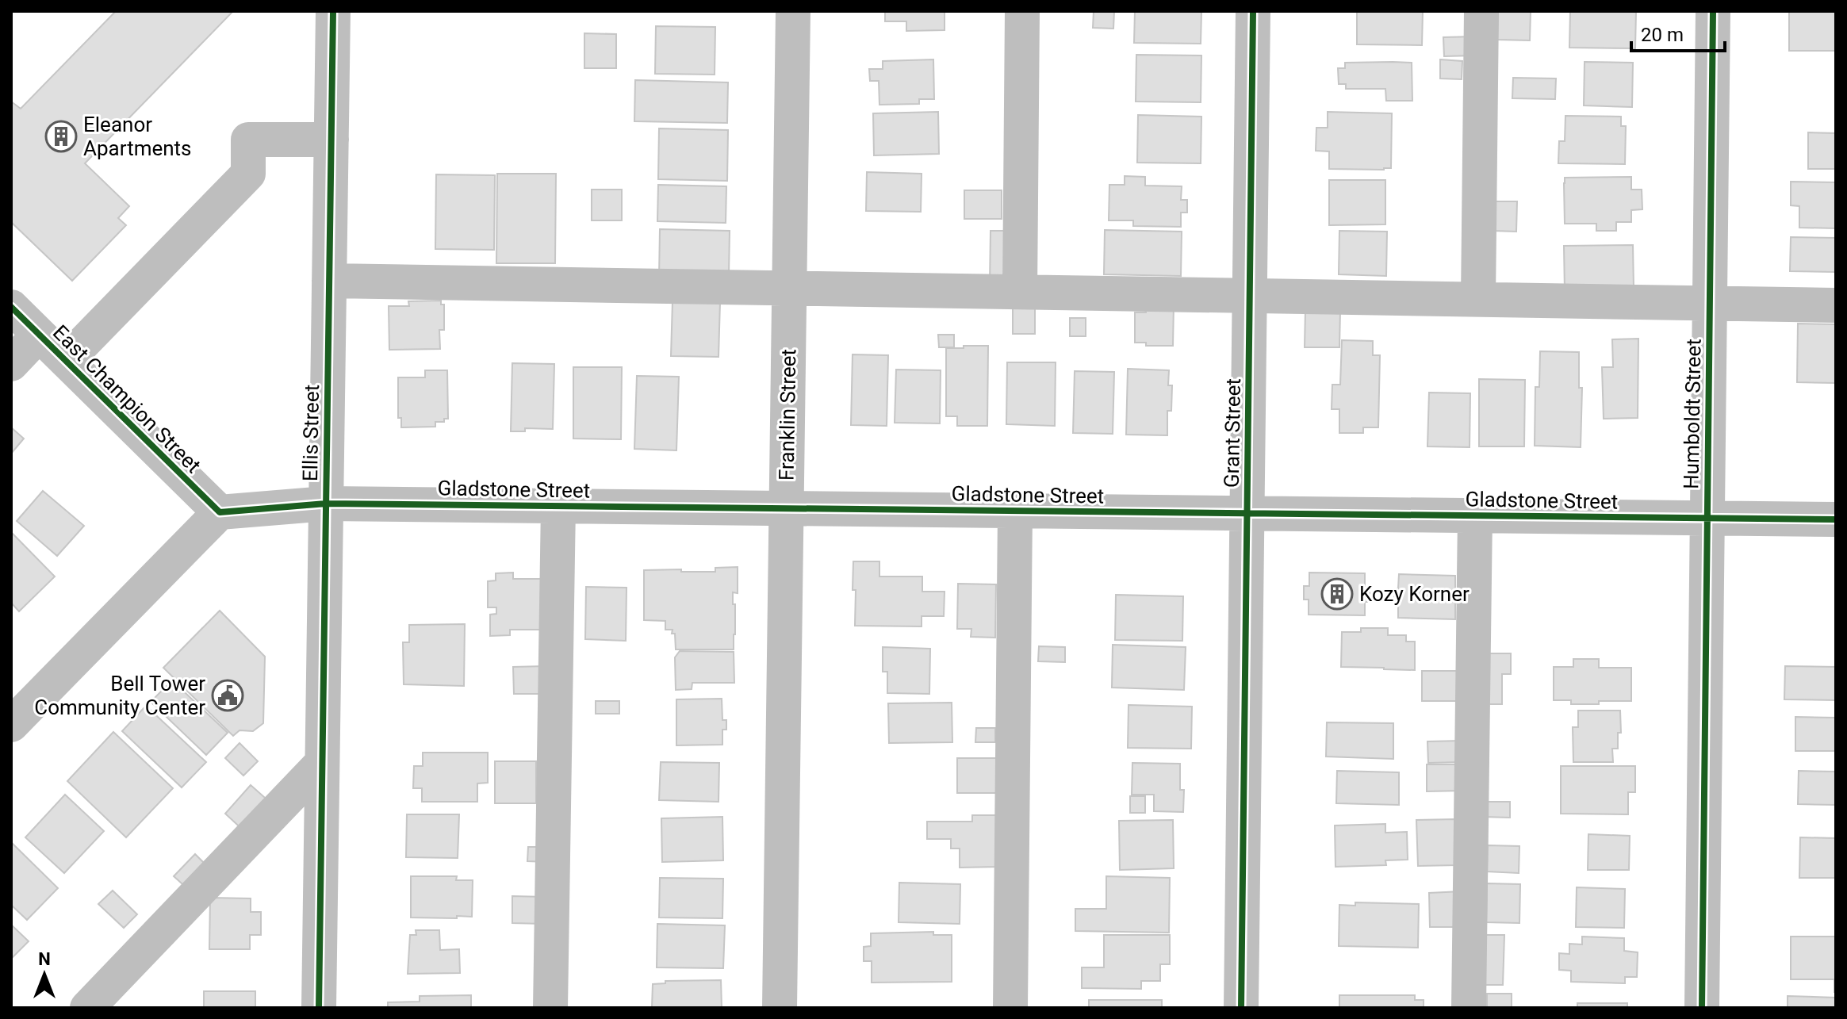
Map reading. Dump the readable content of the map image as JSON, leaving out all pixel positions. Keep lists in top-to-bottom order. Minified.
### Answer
{"streets":{"street":["East Champion Street","Humboldt Street","Franklin Street","Ellis Street","Grant Street","Gladstone Street"]},"crossings":[["East Champion Street","Gladstone Street"],["Humboldt Street","Gladstone Street"],["Franklin Street","Gladstone Street"],["Ellis Street","Gladstone Street"],["Grant Street","Gladstone Street"]],"places":{"building":["Eleanor Apartments","Kozy Korner"],"public building":["Bell Tower Community Center"]},"scale_bar":"20 m","north":"top"}
